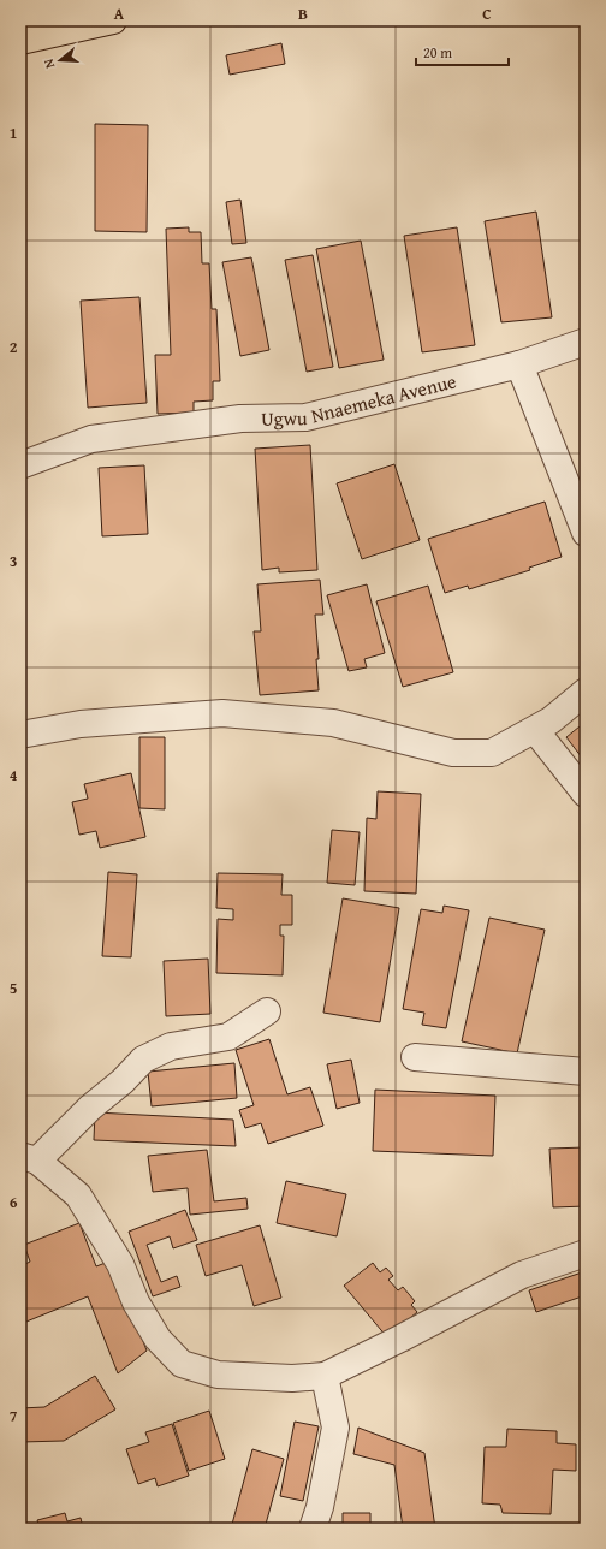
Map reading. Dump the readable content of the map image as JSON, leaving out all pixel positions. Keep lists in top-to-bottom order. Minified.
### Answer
{"streets":{"street":["Ugwu Nnaemeka Avenue"]},"scale_bar":"20 m","north":"left","grid":{"columns":["A","B","C"],"rows":["1","2","3","4","5","6","7"]}}
